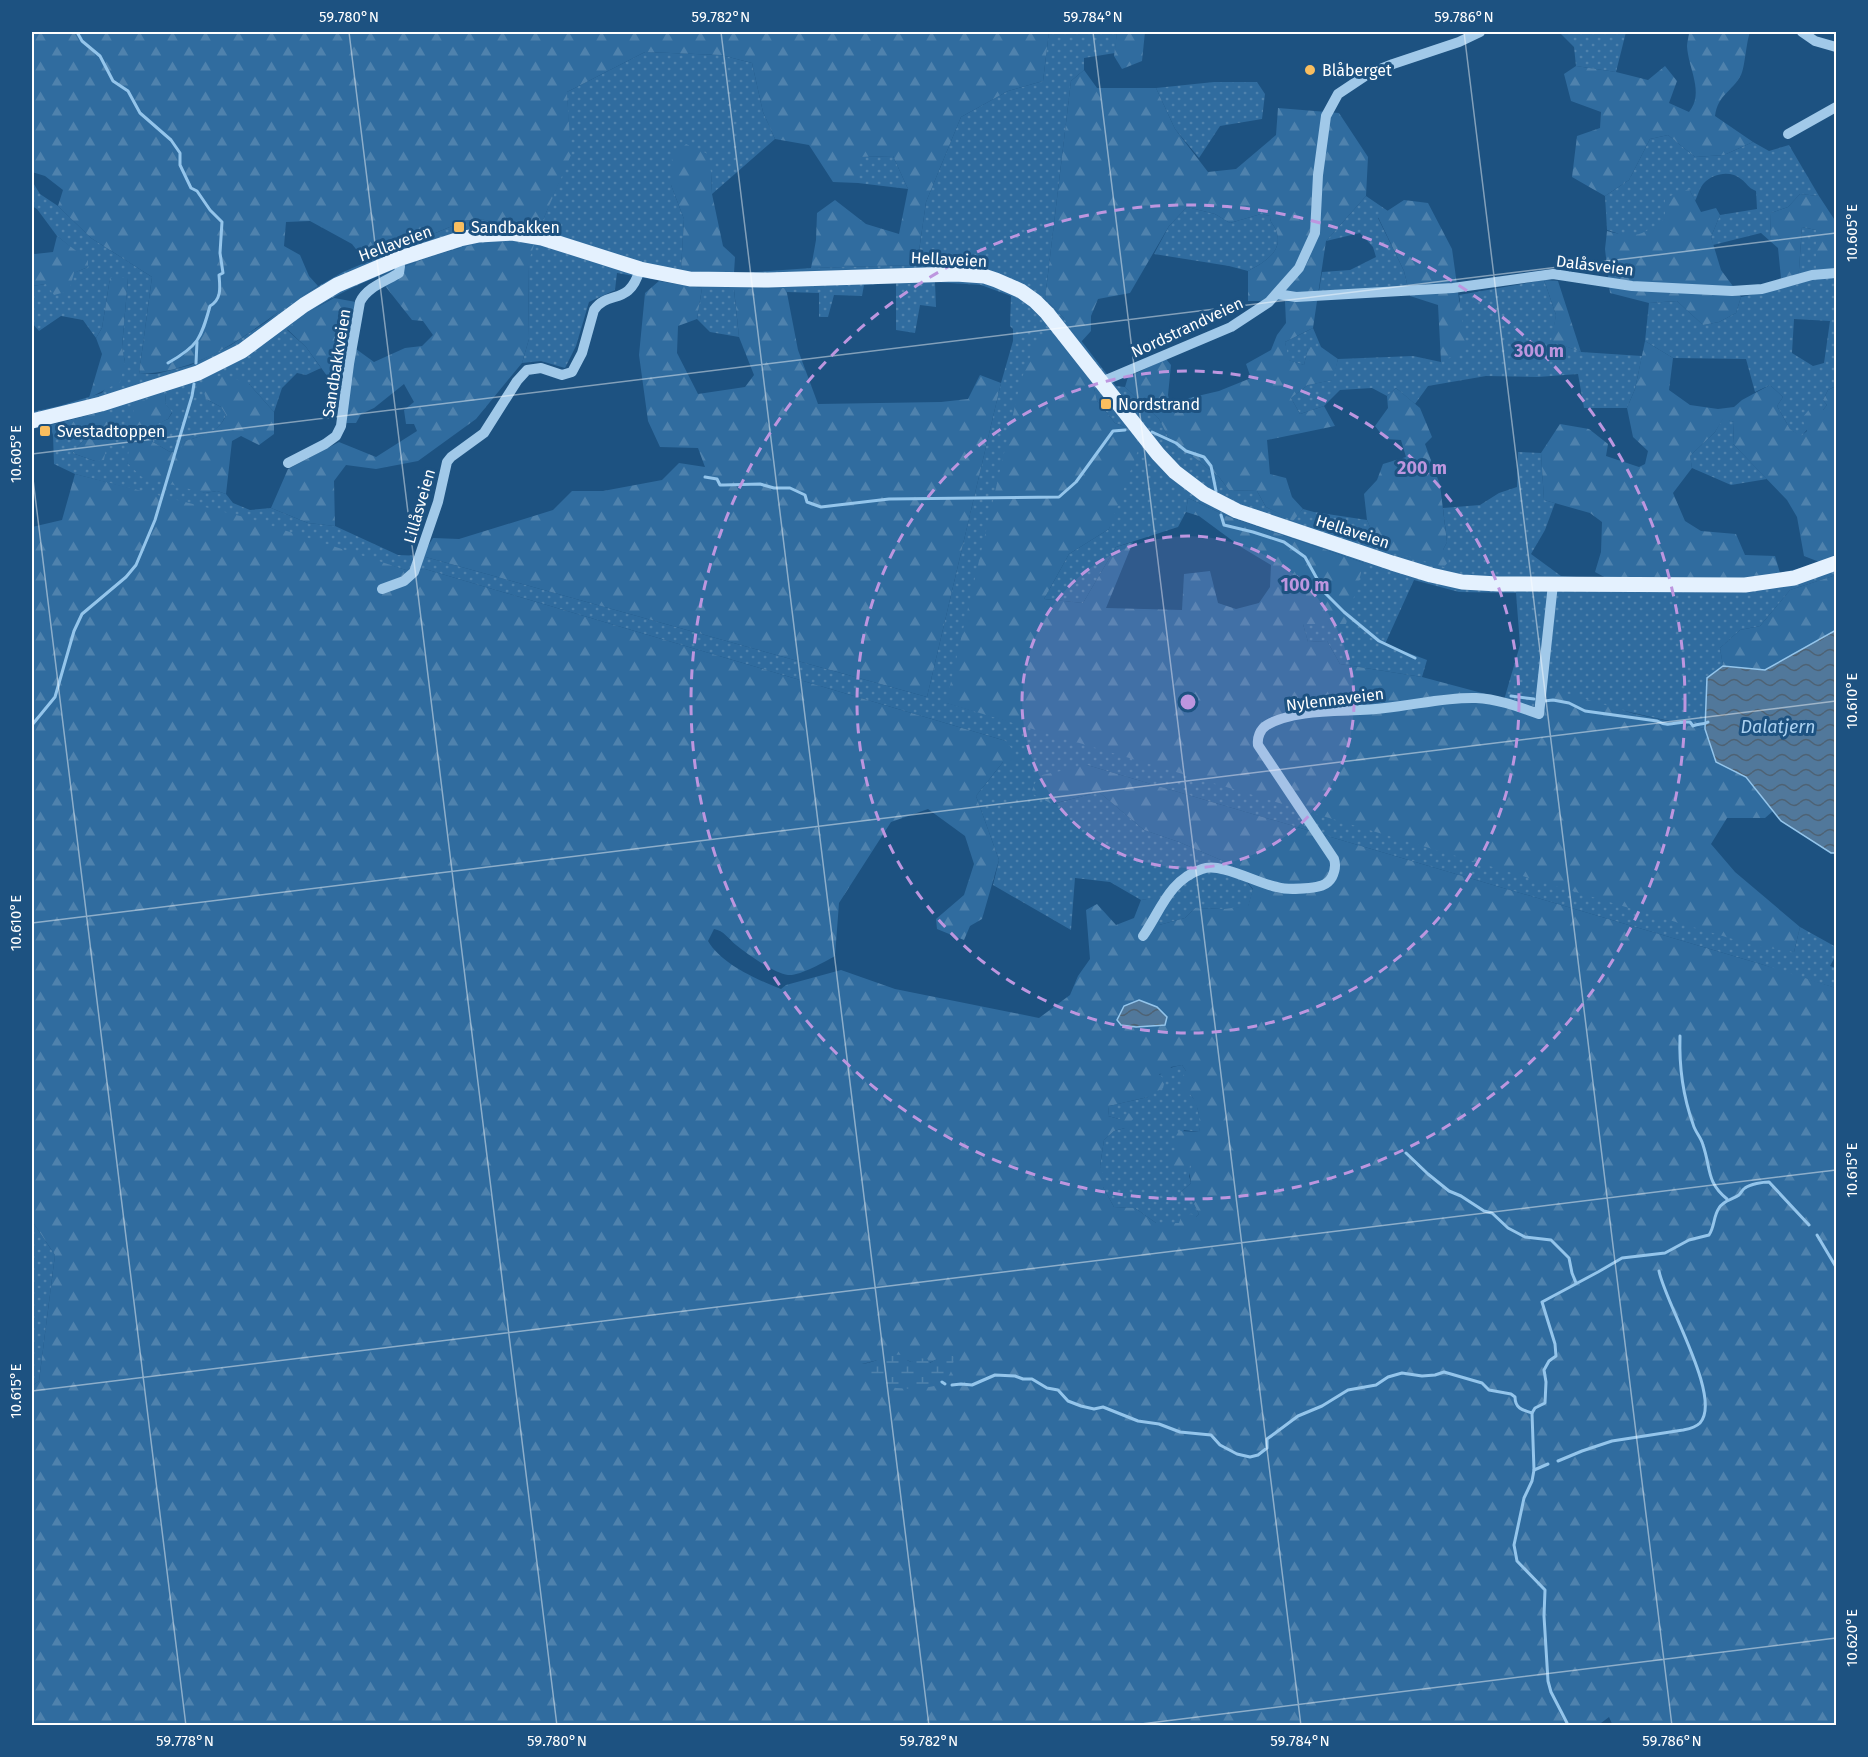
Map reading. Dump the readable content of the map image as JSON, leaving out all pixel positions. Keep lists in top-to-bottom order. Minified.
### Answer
{"streets":{"main road":["Hellaveien"],"street":["Dalåsveien","Nordstrandveien","Sandbakkveien","Lillåsveien","Nylennaveien"]},"crossings":[["Hellaveien","Nordstrandveien"],["Hellaveien","Sandbakkveien"],["Hellaveien","Lillåsveien"],["Hellaveien","Nylennaveien"],["Dalåsveien","Nordstrandveien"]],"water":["Dalatjern"],"places":{"other":["Blåberget"],"transit":["Sandbakken","Nordstrand","Svestadtoppen"]},"coordinates":["59.780°N","59.782°N","59.784°N","59.786°N","10.605°E","10.610°E","10.615°E","10.620°E","59.778°N"],"rings":["300 m","200 m","100 m"]}
